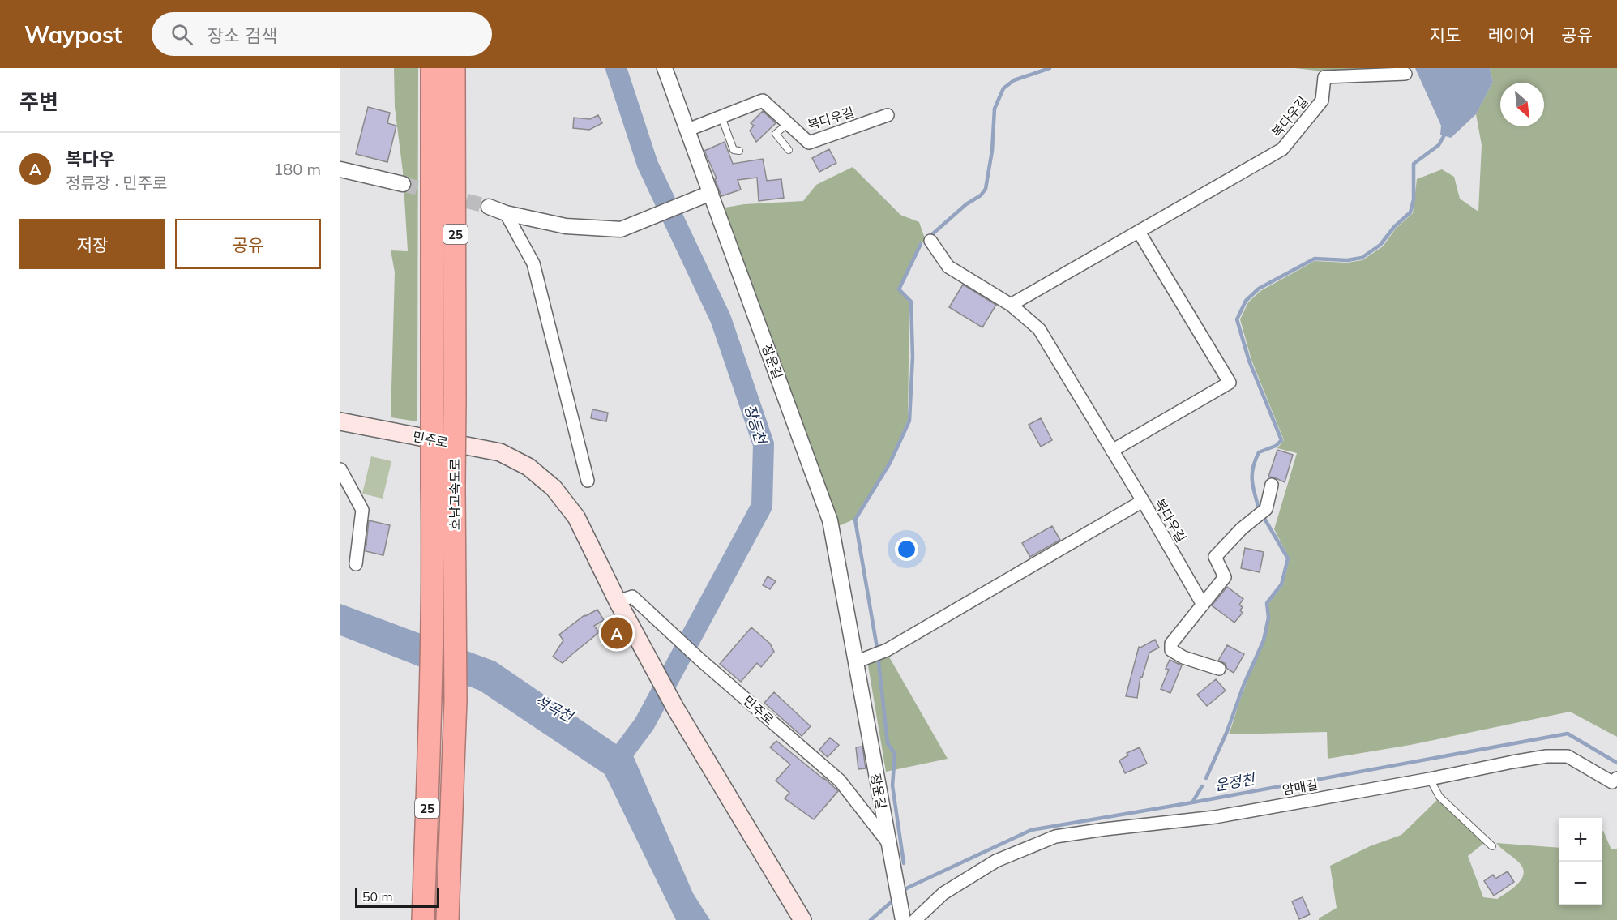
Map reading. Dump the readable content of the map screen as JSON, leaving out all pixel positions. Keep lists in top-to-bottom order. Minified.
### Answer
{"streets":{"highway":["25","호남고속도로"],"main road":["민주로"],"street":["복다우길","장운길","암매길"]},"crossings":[["복다우길","장운길"],["장운길","민주로"],["장운길","암매길"]],"water":["장등천","석곡천","운정천"],"scale_bar":"50 m","north":"bottom right","page":{"header":"Waypost","search":"장소 검색","nav":["지도","레이어","공유"],"heading":"주변","list":[{"mark":"A","name":"복다우","note":"정류장 · 민주로","value":"180 m"}],"buttons":["저장","공유"],"pins":"A","map_buttons":["+","−"],"scale":"50 m"}}
